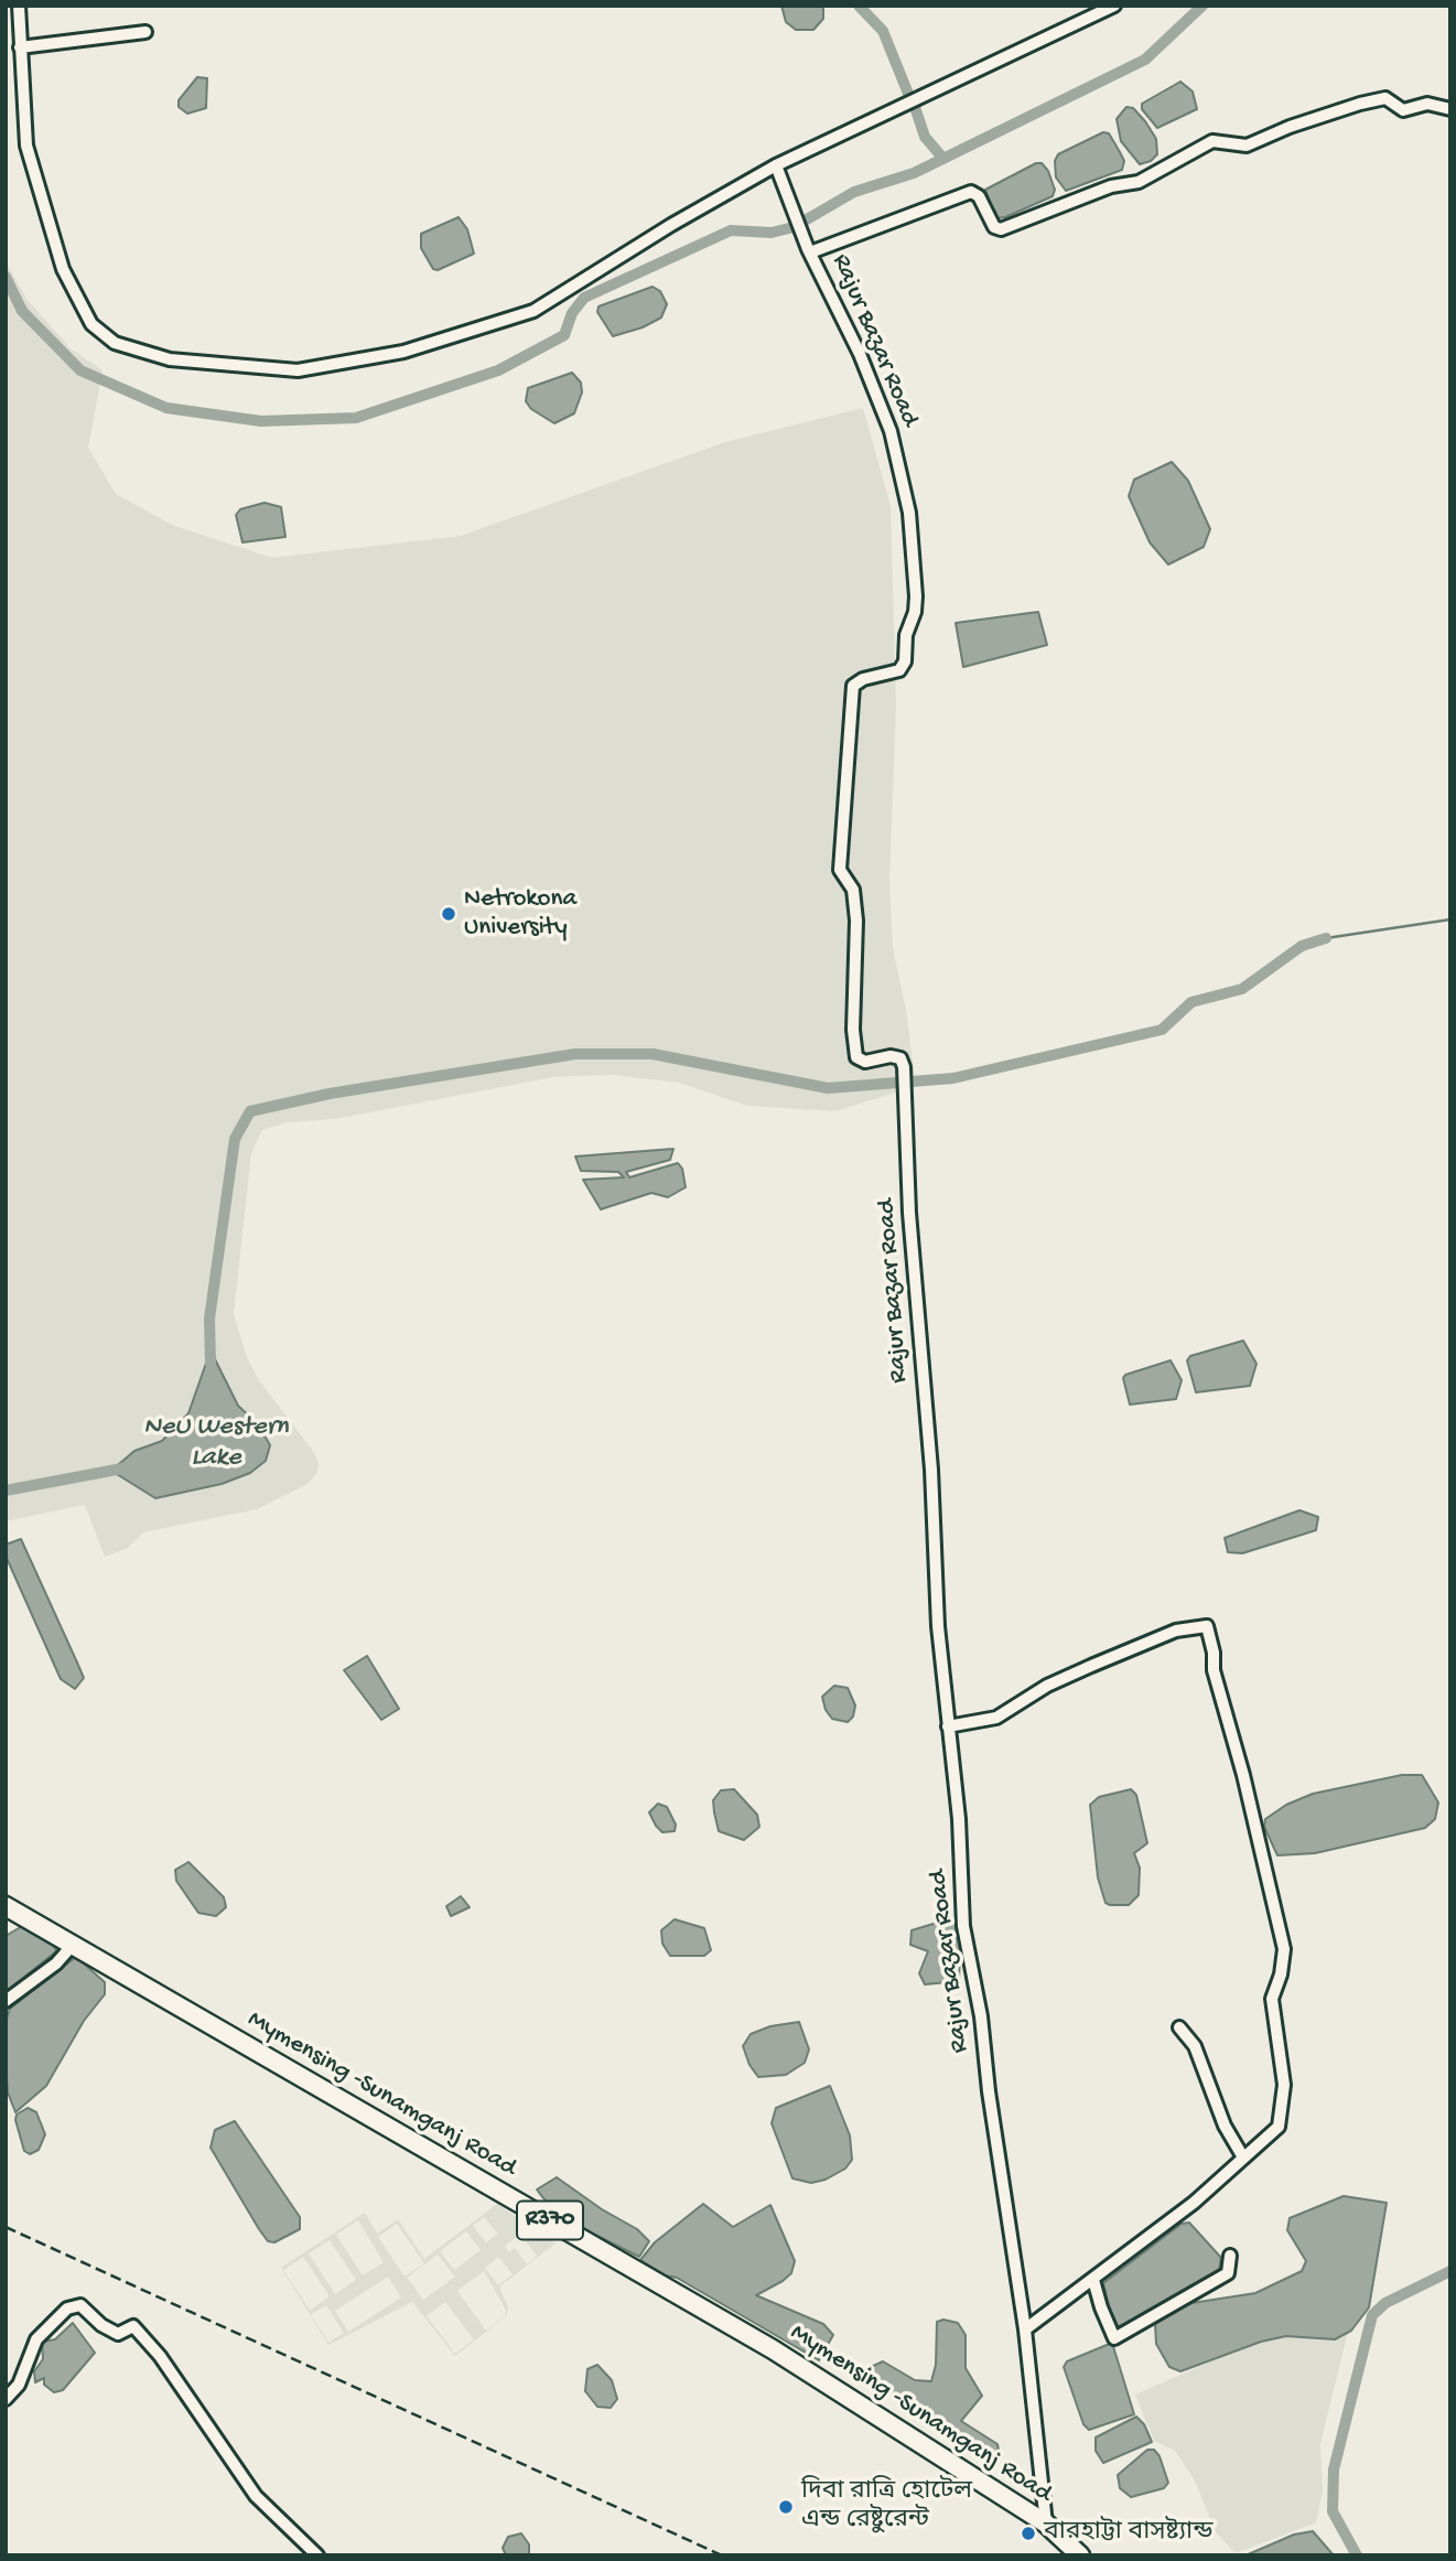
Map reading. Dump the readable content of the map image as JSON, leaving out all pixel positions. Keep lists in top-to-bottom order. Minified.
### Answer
{"streets":{"main road":["Mymensing -Sunamganj Road","R370"],"street":["Rajur Bazar Road"]},"crossings":[["Rajur Bazar Road","Mymensing -Sunamganj Road"]],"water":["NeU Western Lake"],"places":["Netrokona University","দিবা রাত্রি হোটেল এন্ড রেষ্টুরেন্ট","বারহাট্টা বাসষ্ট্যান্ড"]}
